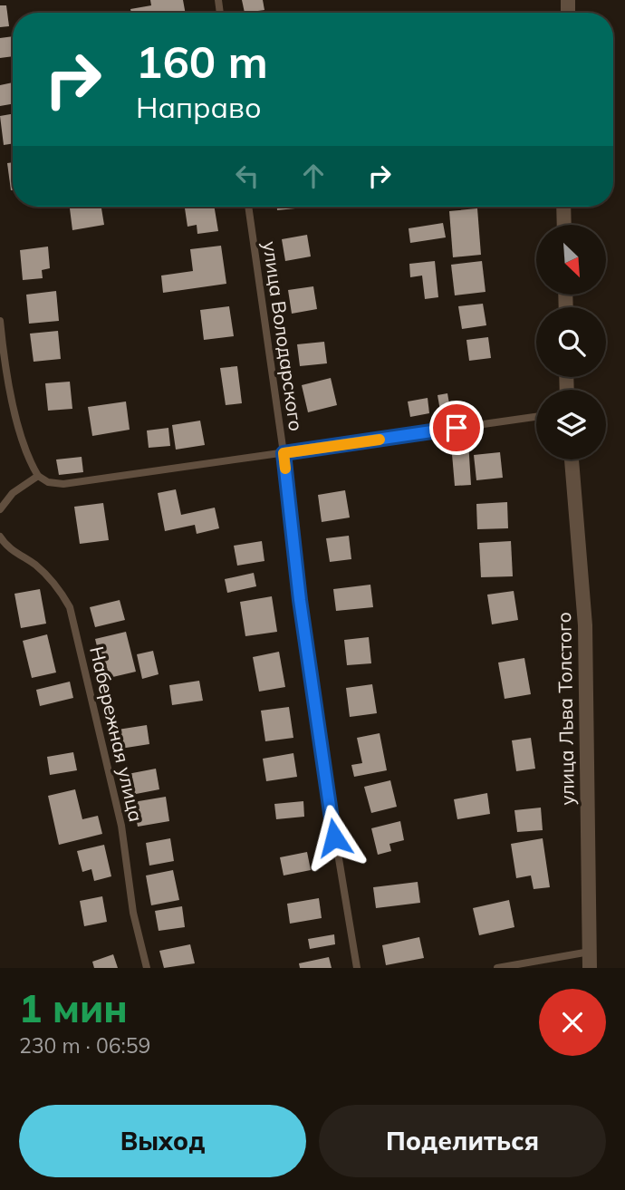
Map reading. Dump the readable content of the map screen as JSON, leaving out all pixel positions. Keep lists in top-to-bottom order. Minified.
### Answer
{"streets":{"street":["улица Льва Толстого"],"lane":["улица Володарского","Набережная улица"]},"north":"bottom right","page":{"turn":["160 m","Направо"],"heading":["1 мин","230 m · 06:59"],"buttons":["Выход","Поделиться"]}}
